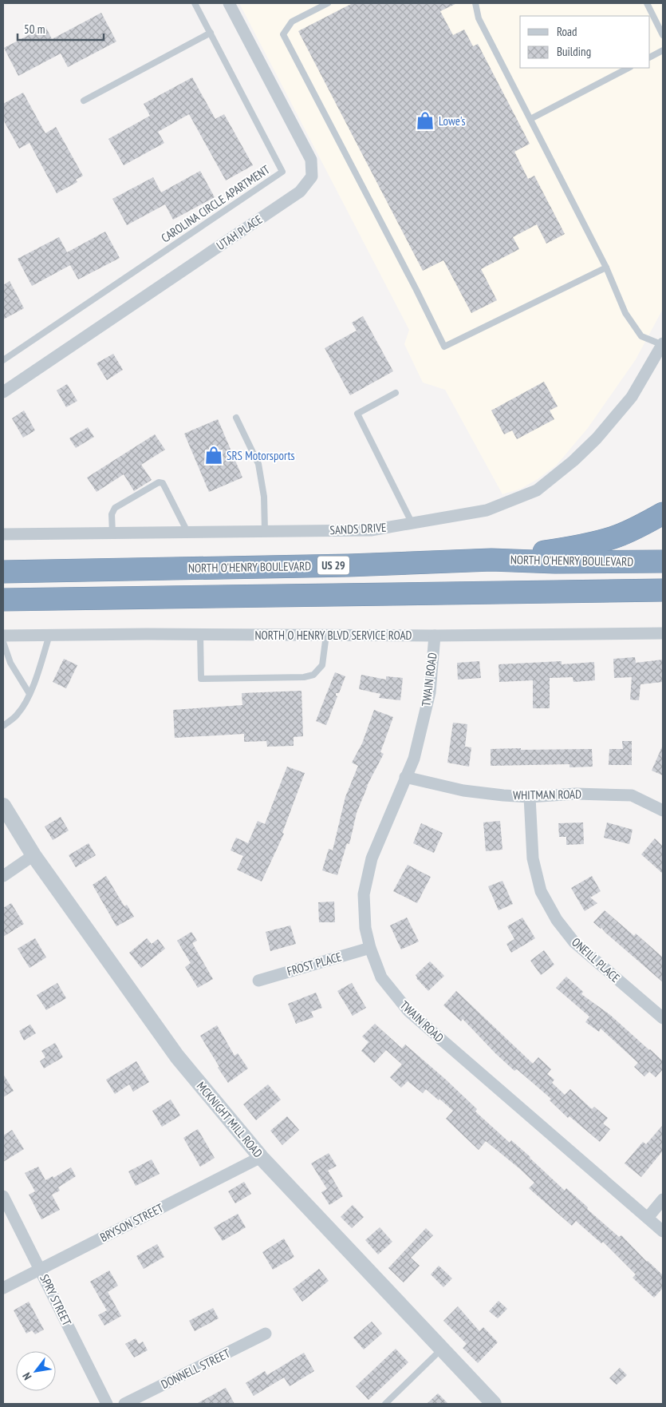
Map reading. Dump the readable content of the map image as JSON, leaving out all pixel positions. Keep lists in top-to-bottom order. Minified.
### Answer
{"streets":{"highway":["NORTH O'HENRY BOULEVARD","US 29"],"street":["UTAH PLACE","SANDS DRIVE","NORTH O HENRY BLVD SERVICE ROAD","TWAIN ROAD","WHITMAN ROAD","ONEILL PLACE","FROST PLACE","MCKNIGHT MILL ROAD","BRYSON STREET","SPRY STREET","DONNELL STREET"],"lane":["CAROLINA CIRCLE APARTMENT"]},"crossings":[["NORTH O HENRY BLVD SERVICE ROAD","TWAIN ROAD"],["TWAIN ROAD","WHITMAN ROAD"],["TWAIN ROAD","FROST PLACE"],["WHITMAN ROAD","ONEILL PLACE"],["MCKNIGHT MILL ROAD","BRYSON STREET"],["BRYSON STREET","SPRY STREET"]],"places":{"shop":["Lowe's","SRS Motorsports"]},"legend":["Road","Building"],"scale_bar":"50 m","north":"bottom left"}
